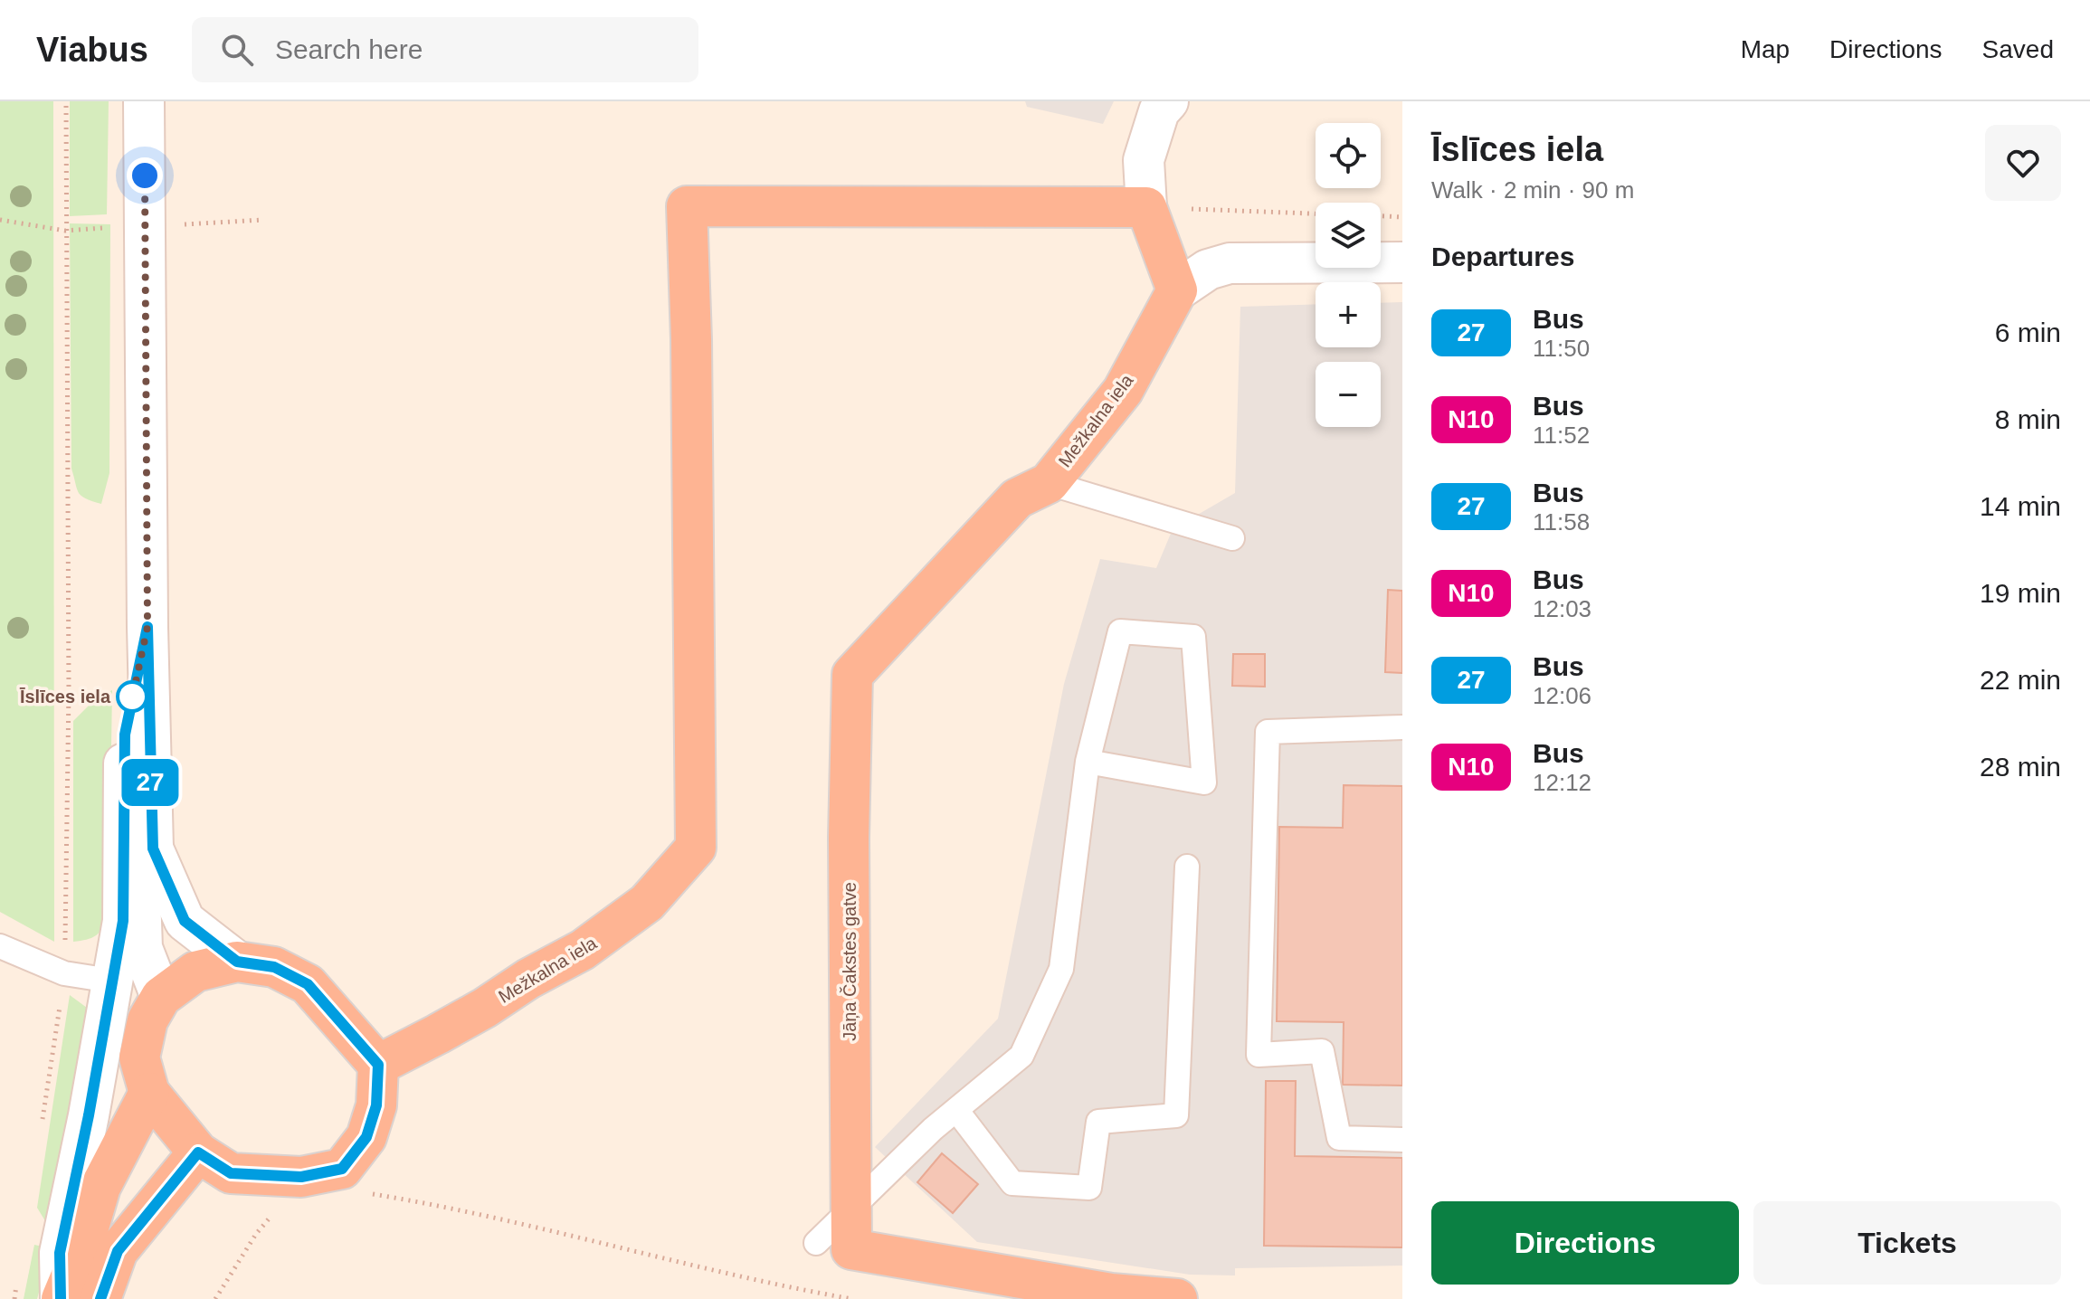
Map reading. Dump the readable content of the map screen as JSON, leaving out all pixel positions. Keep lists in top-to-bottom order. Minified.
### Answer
{"streets":{"highway":["Mežkalna iela","Jāņa Čakstes gatve"]},"crossings":[["Mežkalna iela","Jāņa Čakstes gatve"]],"places":["Īslīces iela"],"lines":["bus line 27"],"page":{"header":"Viabus","search":"Search here","nav":["Map","Directions","Saved"],"on_map":"27","heading":[["Īslīces iela","Walk · 2 min · 90 m"],"Departures"],"map_buttons":["+","−"],"list":[{"mark":"27","name":"Bus","note":"11:50","value":"6 min"},{"mark":"N10","name":"Bus","note":"11:52","value":"8 min"},{"mark":"27","name":"Bus","note":"11:58","value":"14 min"},{"mark":"N10","name":"Bus","note":"12:03","value":"19 min"},{"mark":"27","name":"Bus","note":"12:06","value":"22 min"},{"mark":"N10","name":"Bus","note":"12:12","value":"28 min"}],"buttons":["Directions","Tickets"]}}
